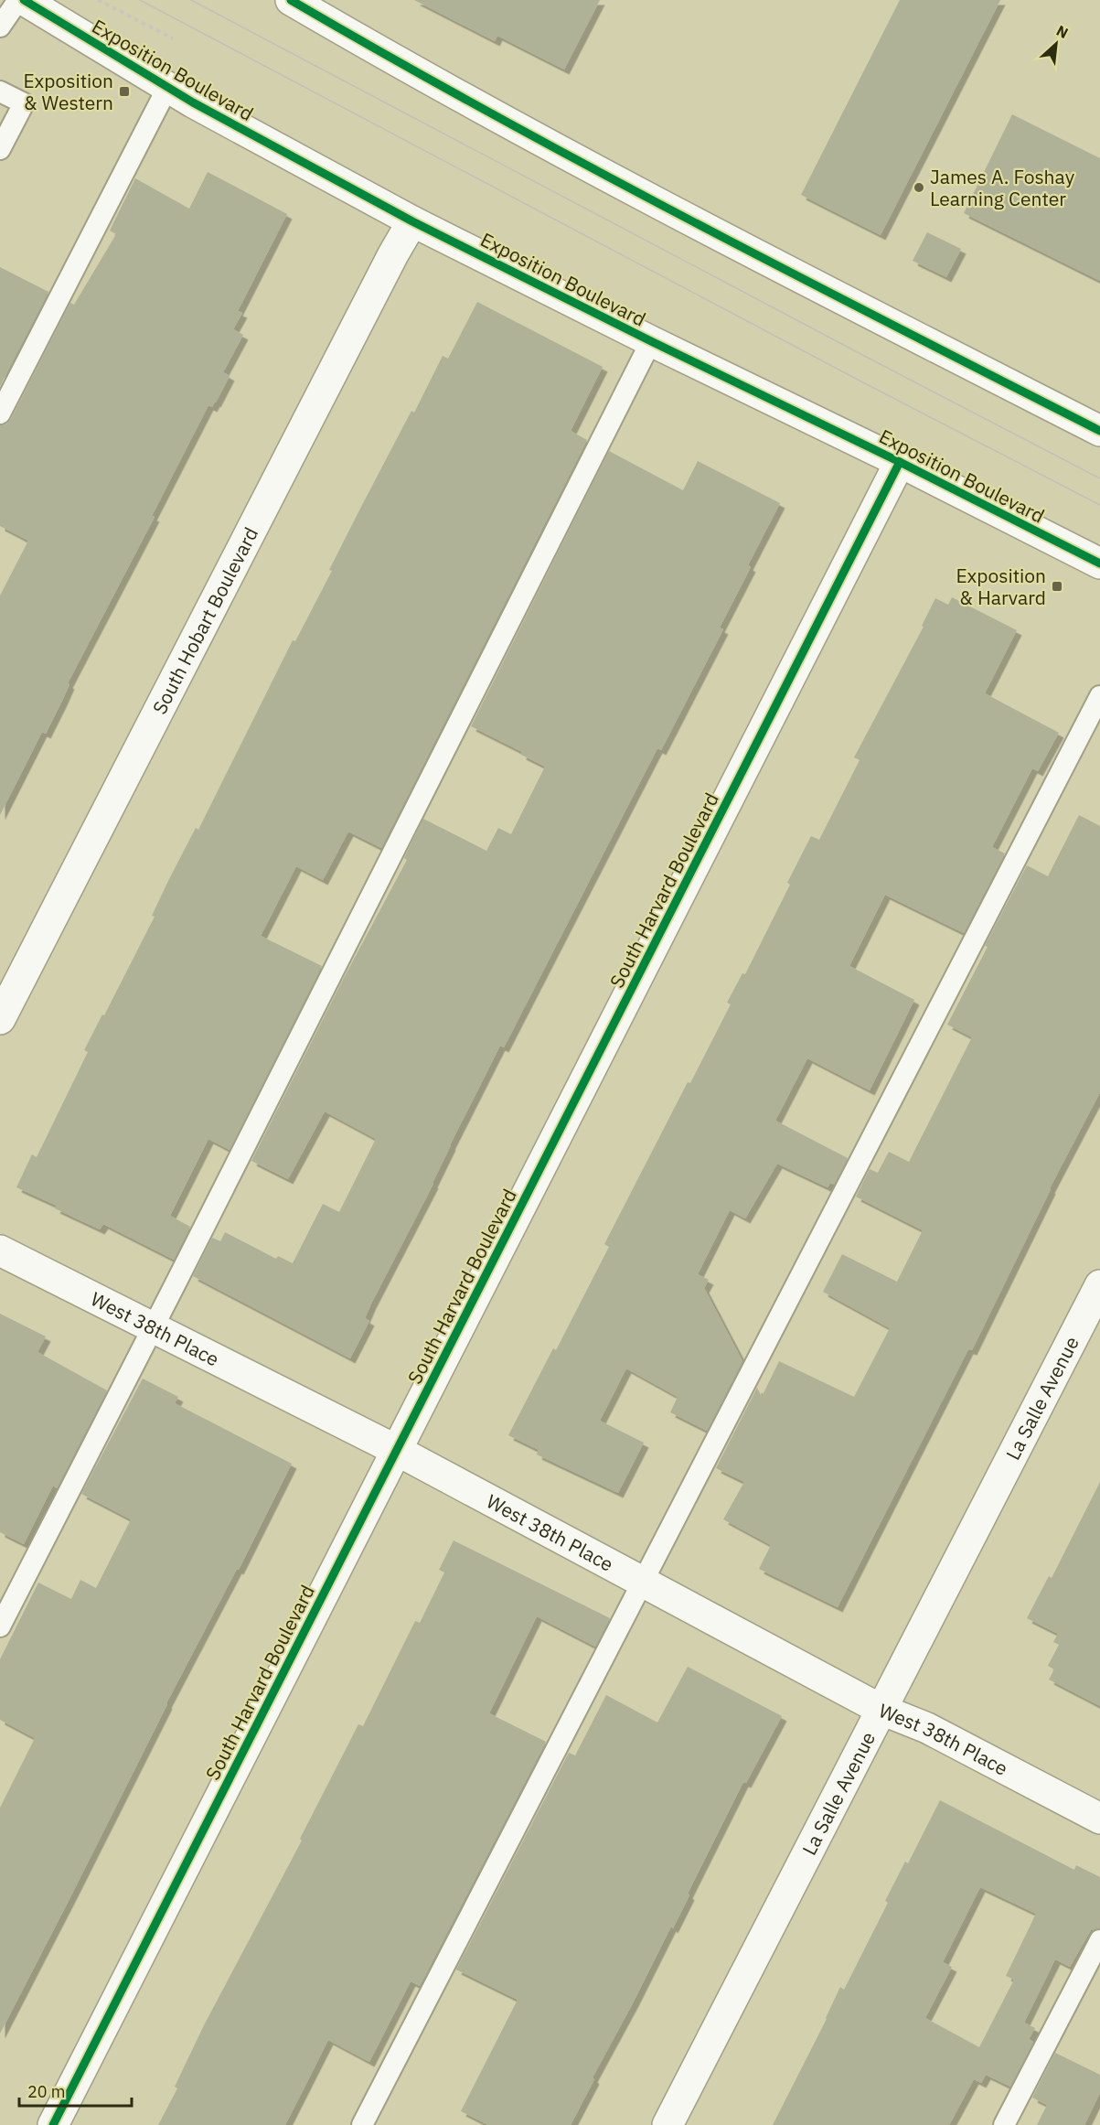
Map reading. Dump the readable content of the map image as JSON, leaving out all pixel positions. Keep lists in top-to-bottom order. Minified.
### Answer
{"streets":{"street":["Exposition Boulevard","South Hobart Boulevard","South Harvard Boulevard","West 38th Place","La Salle Avenue"]},"crossings":[["Exposition Boulevard","South Hobart Boulevard"],["Exposition Boulevard","South Harvard Boulevard"],["South Harvard Boulevard","West 38th Place"],["West 38th Place","La Salle Avenue"]],"places":{"transit":["Exposition & Western","Exposition & Harvard"],"other":["James A. Foshay Learning Center"]},"scale_bar":"20 m","north":"top right"}
